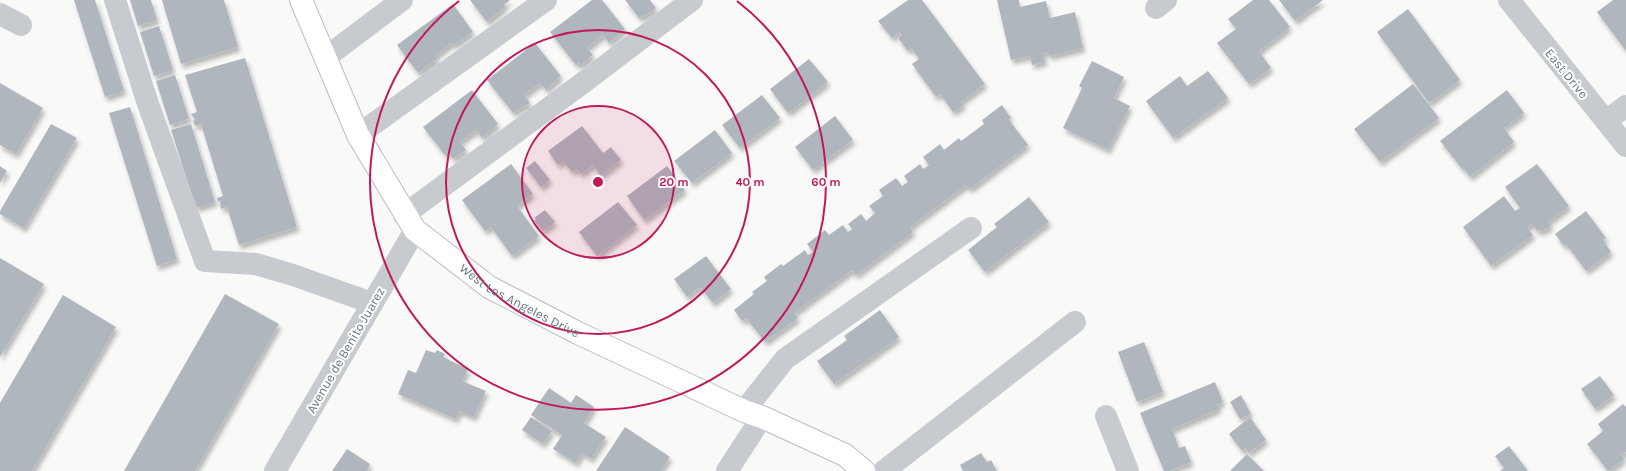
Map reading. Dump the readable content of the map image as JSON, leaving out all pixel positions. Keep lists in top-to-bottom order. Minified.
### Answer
{"streets":{"main road":["West Los Angeles Drive"],"street":["East Drive","Avenue de Benito Juarez"]},"crossings":[["West Los Angeles Drive","Avenue de Benito Juarez"]],"rings":["20 m","40 m","60 m"]}
